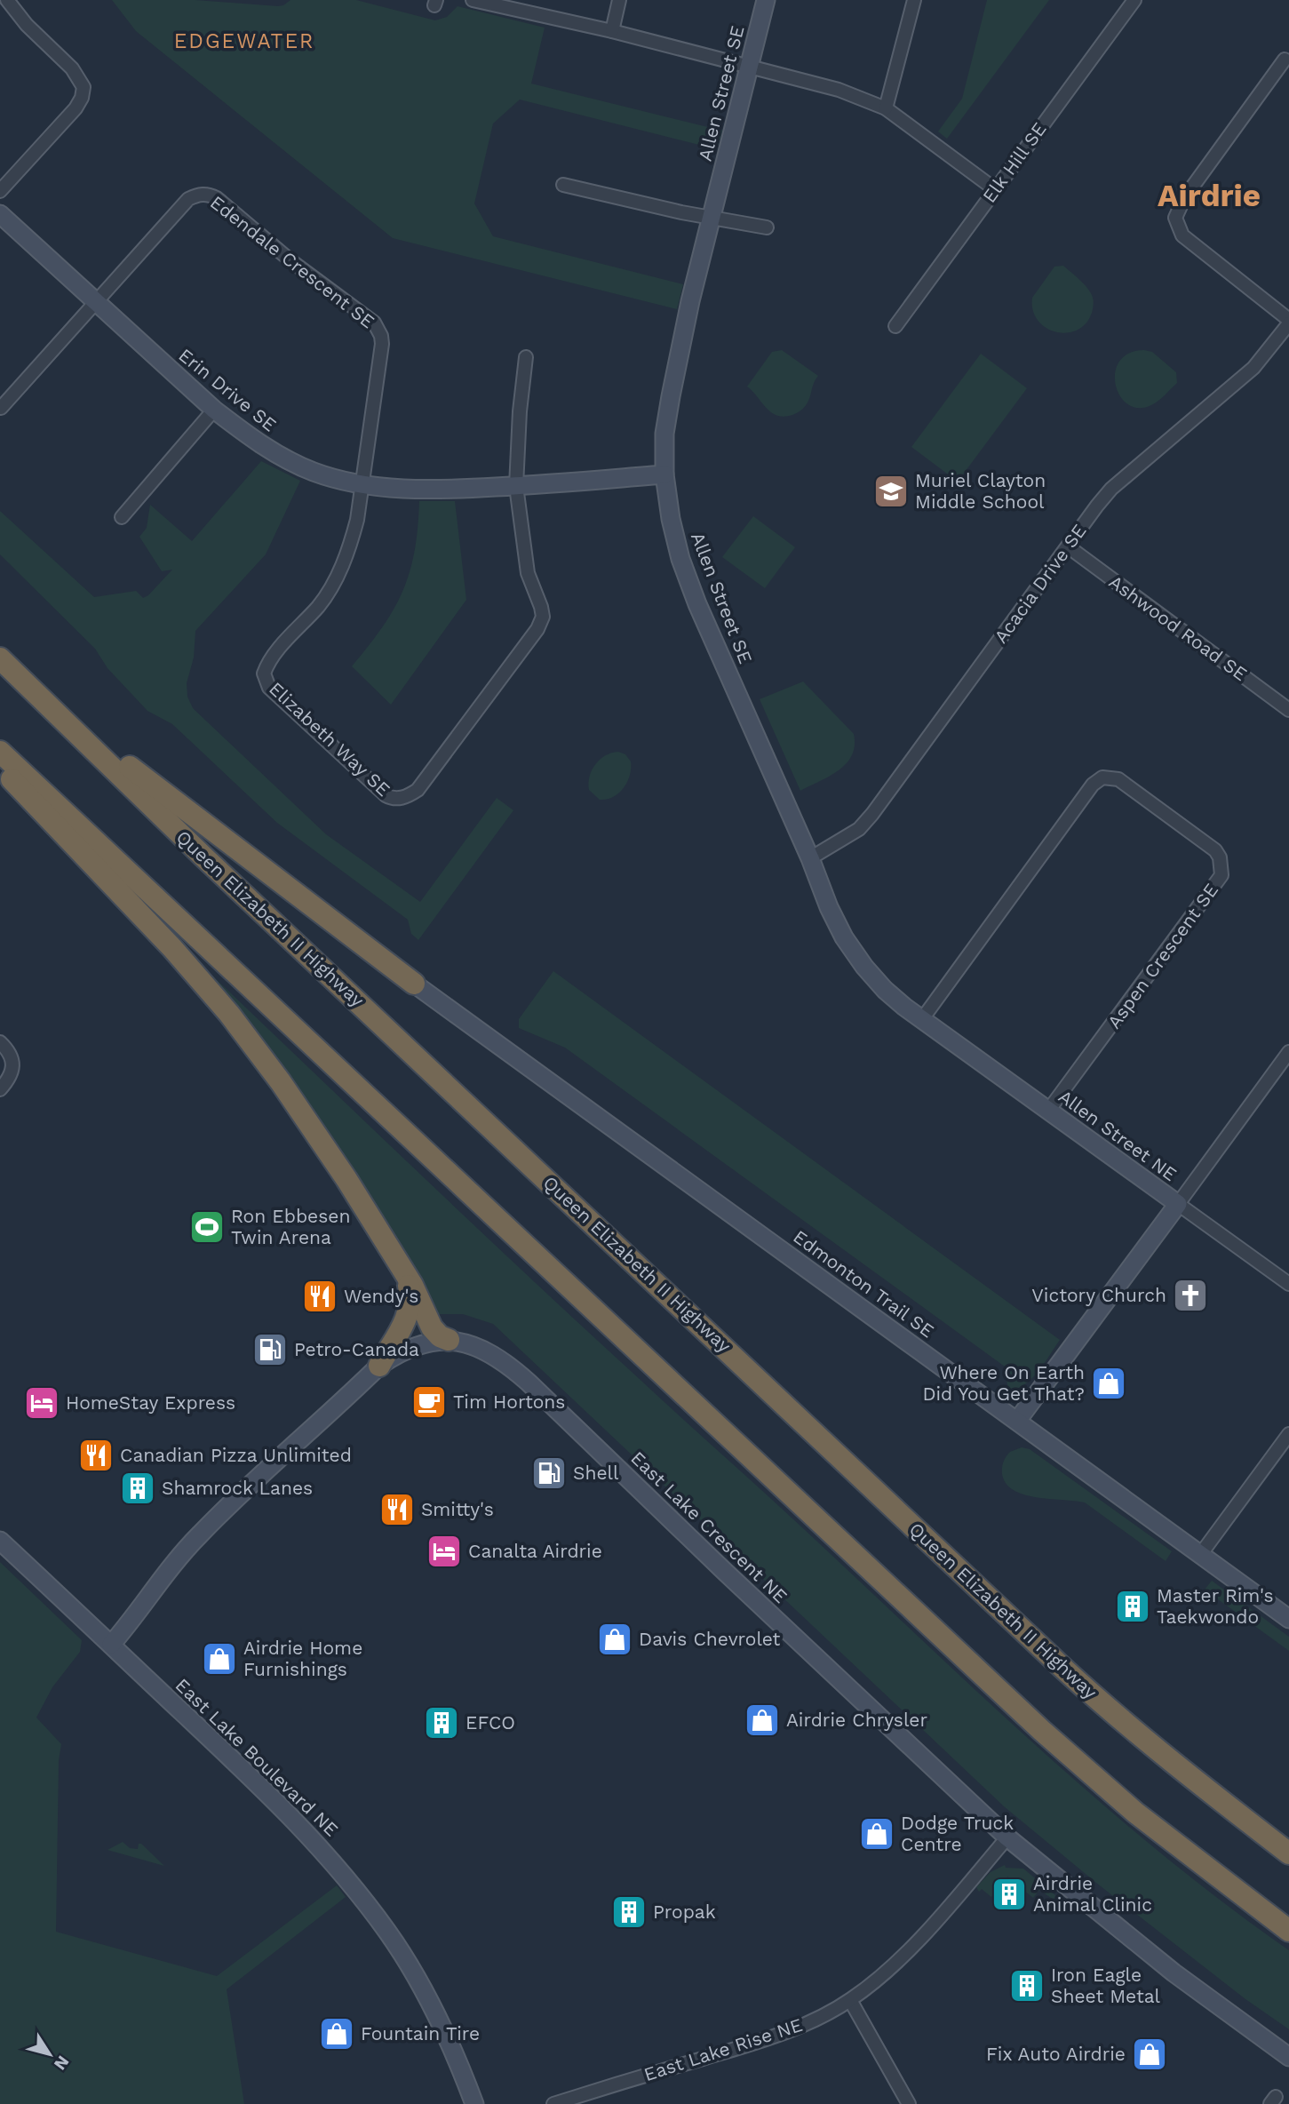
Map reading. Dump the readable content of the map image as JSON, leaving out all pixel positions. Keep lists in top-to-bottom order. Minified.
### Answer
{"streets":{"highway":["Queen Elizabeth II Highway"],"street":["Allen Street SE","Elk Hill SE","Edendale Crescent SE","Erin Drive SE","Acacia Drive SE","Ashwood Road SE","Elizabeth Way SE","Aspen Crescent SE","Allen Street NE","Edmonton Trail SE","East Lake Crescent NE","East Lake Boulevard NE","East Lake Rise NE"]},"crossings":[["Allen Street SE","Erin Drive SE"],["Allen Street SE","Acacia Drive SE"],["Allen Street SE","Aspen Crescent SE"],["Allen Street SE","Allen Street NE"],["Edendale Crescent SE","Erin Drive SE"],["Edendale Crescent SE","Elizabeth Way SE"],["Erin Drive SE","Elizabeth Way SE"],["Acacia Drive SE","Ashwood Road SE"],["Aspen Crescent SE","Allen Street NE"],["East Lake Crescent NE","East Lake Boulevard NE"],["East Lake Crescent NE","East Lake Rise NE"]],"districts":["EDGEWATER","Airdrie"],"places":{"school or university":["Muriel Clayton Middle School"],"sports":["Ron Ebbesen Twin Arena"],"church":["Victory Church"],"restaurant":["Wendy's","Canadian Pizza Unlimited","Smitty's"],"fuel station":["Petro-Canada","Shell"],"shop":["Where On Earth Did You Get That?","Davis Chevrolet","Airdrie Home Furnishings","Airdrie Chrysler","Dodge Truck Centre","Fountain Tire","Fix Auto Airdrie"],"cafe":["Tim Hortons"],"hotel":["HomeStay Express","Canalta Airdrie"],"building":["Shamrock Lanes","Master Rim's Taekwondo","EFCO","Airdrie Animal Clinic","Propak","Iron Eagle Sheet Metal"]},"north":"bottom right"}
